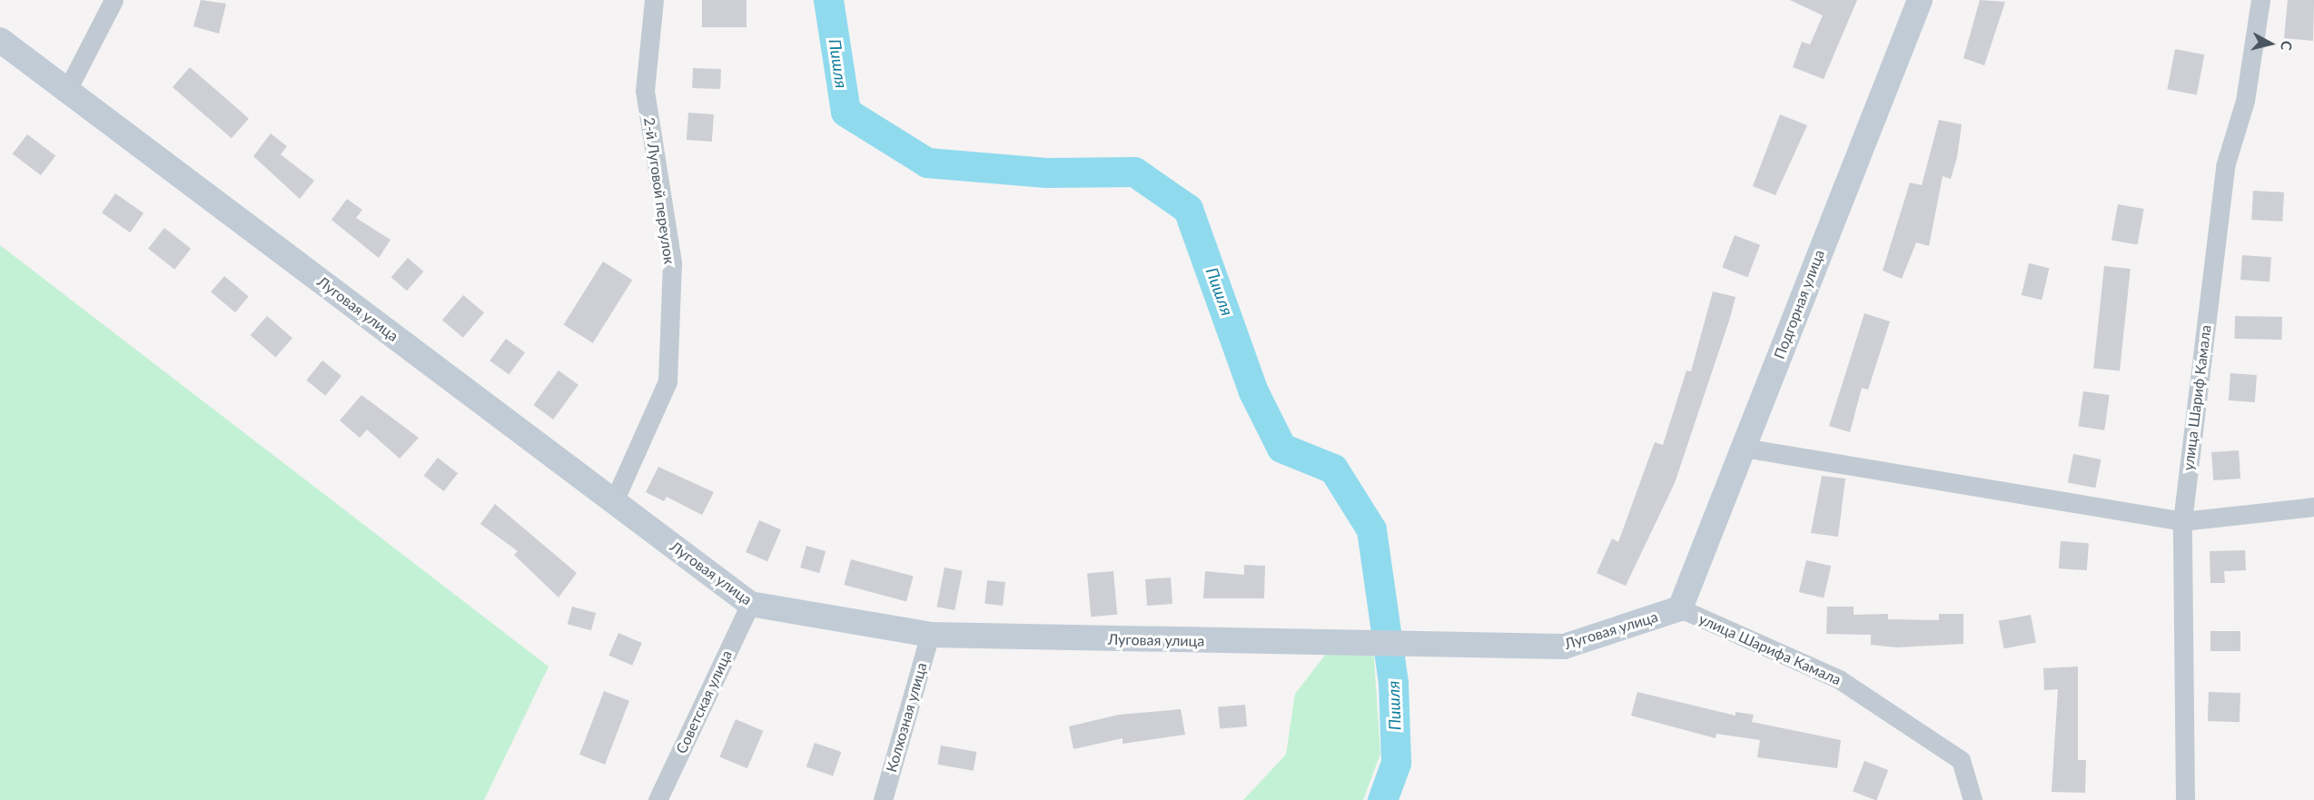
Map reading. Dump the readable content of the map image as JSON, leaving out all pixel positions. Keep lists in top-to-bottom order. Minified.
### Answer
{"streets":{"street":["2-й Луговой переулок","Подгорная улица","Луговая улица","улица Шариф Камала","улица Шарифа Камала","Советская улица","Колхозная улица"]},"crossings":[["2-й Луговой переулок","Луговая улица"],["Подгорная улица","Луговая улица"],["Подгорная улица","улица Шарифа Камала"],["Луговая улица","улица Шарифа Камала"],["Луговая улица","Советская улица"],["Луговая улица","Колхозная улица"]],"water":["Пишля"],"north":"right"}
